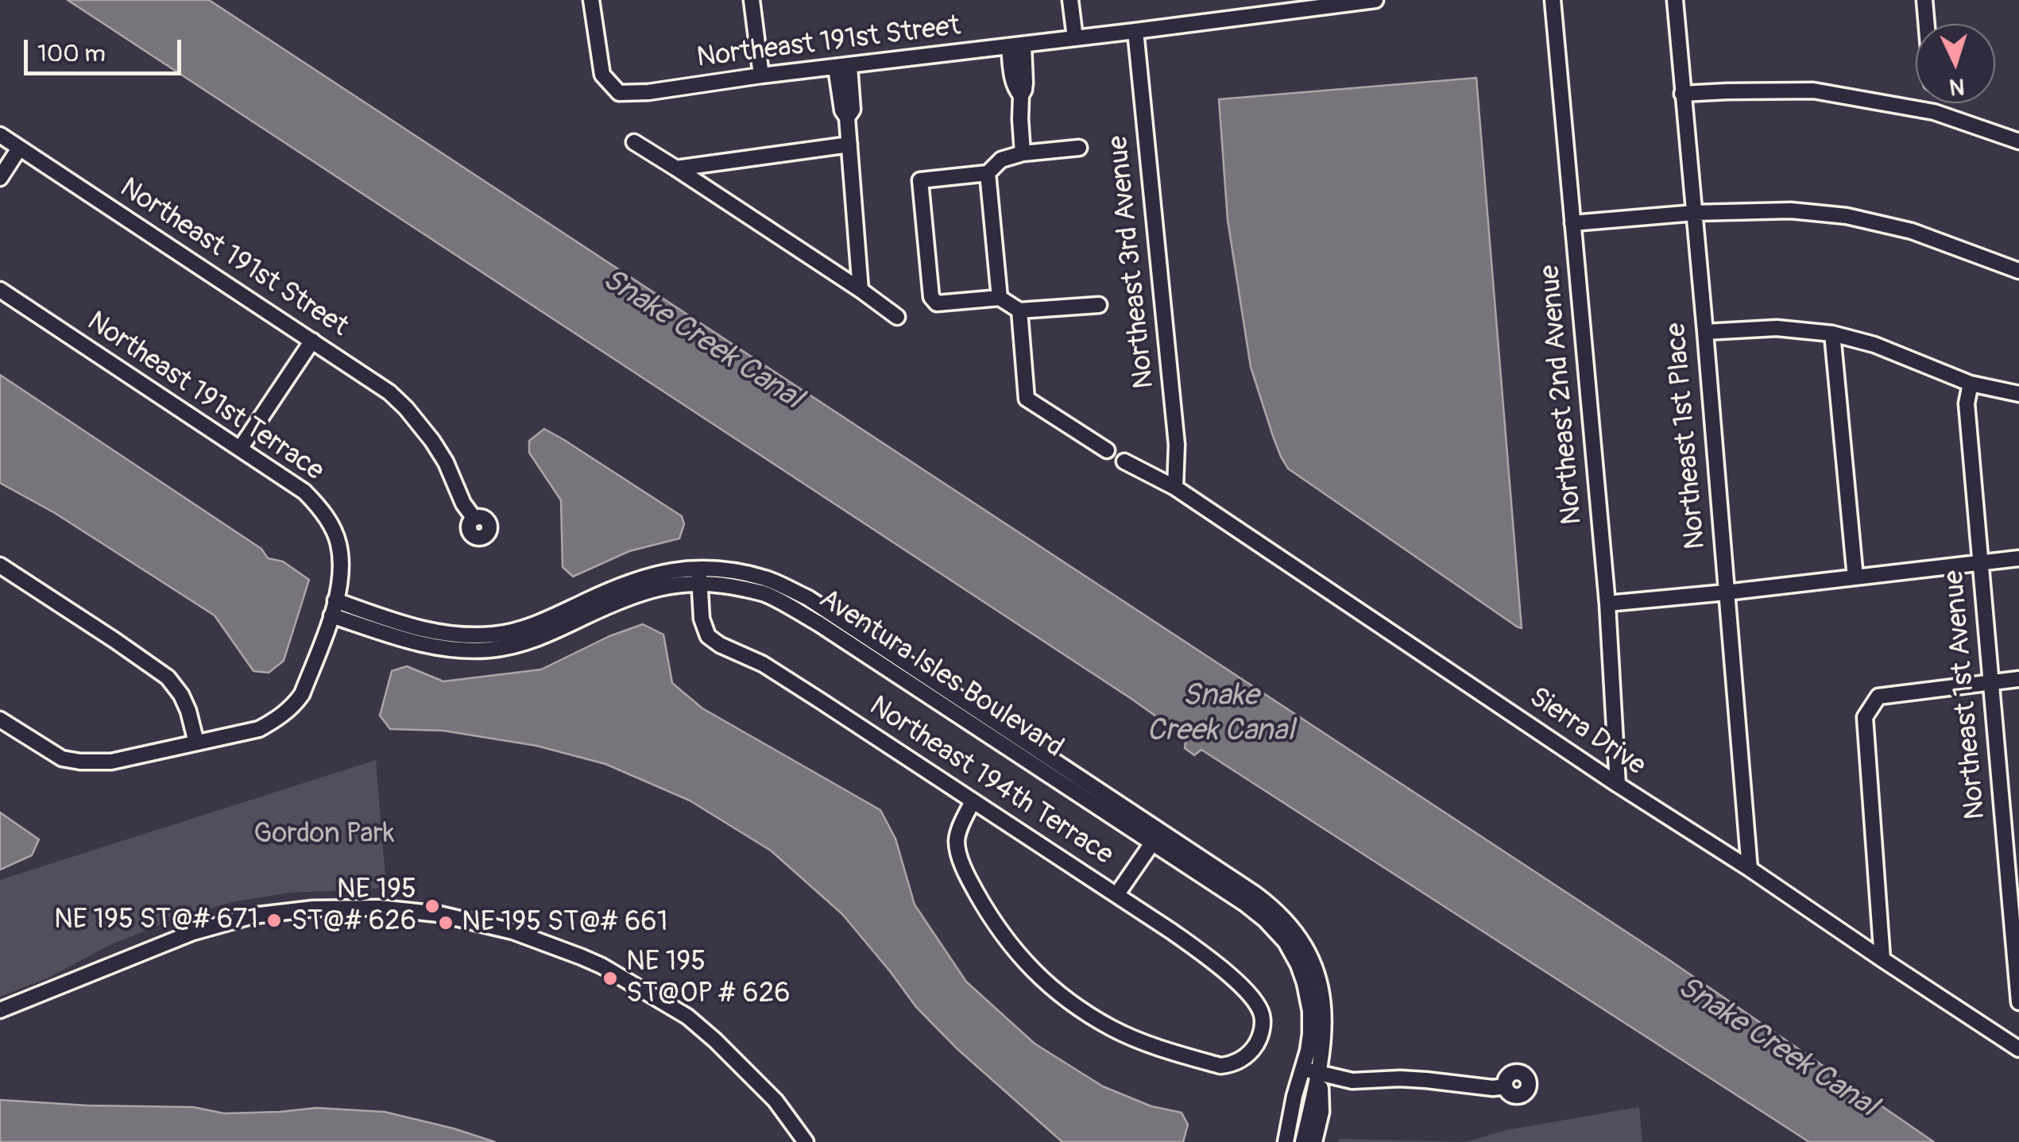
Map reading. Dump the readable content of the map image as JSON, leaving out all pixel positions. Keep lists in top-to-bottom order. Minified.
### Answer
{"streets":{"street":["Northeast 191st Street","Northeast 3rd Avenue","Northeast 2nd Avenue","Northeast 191st Terrace","Northeast 1st Place","Aventura Isles Boulevard","Northeast 1st Avenue","Sierra Drive","Northeast 194th Terrace"]},"crossings":[["Northeast 191st Street","Northeast 3rd Avenue"],["Northeast 3rd Avenue","Sierra Drive"],["Northeast 2nd Avenue","Sierra Drive"],["Northeast 191st Terrace","Aventura Isles Boulevard"],["Northeast 1st Place","Sierra Drive"],["Aventura Isles Boulevard","Northeast 194th Terrace"]],"water":["Snake Creek Canal"],"parks":["Gordon Park"],"places":["NE 195 ST@# 626","NE 195 ST@# 671","NE 195 ST@# 661","NE 195 ST@OP # 626"],"scale_bar":"100 m","north":"bottom"}
